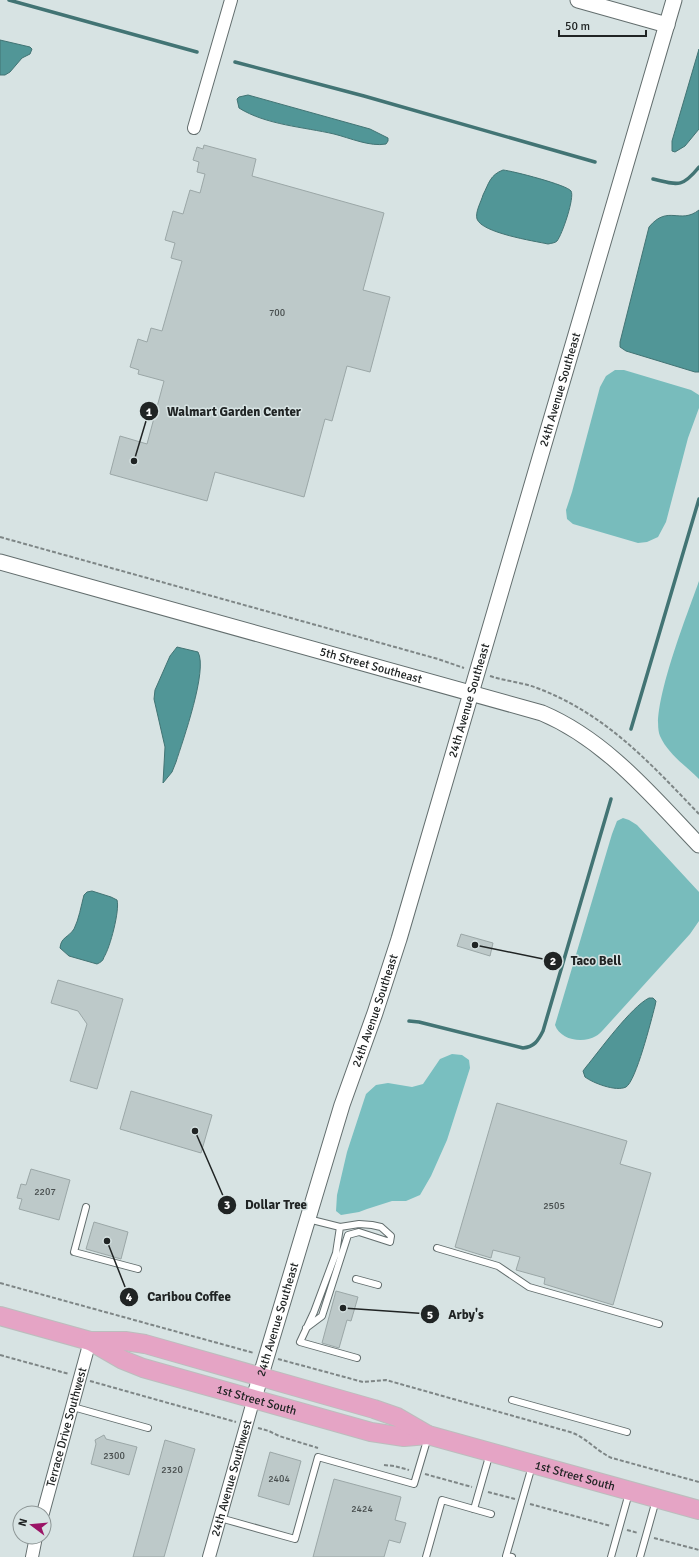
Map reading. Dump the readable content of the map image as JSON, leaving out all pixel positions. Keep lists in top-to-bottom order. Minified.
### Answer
{"streets":{"main road":["1st Street South"],"street":["24th Avenue Southeast","5th Street Southeast","Terrace Drive Southwest","24th Avenue Southwest"]},"crossings":[["24th Avenue Southeast","5th Street Southeast"],["24th Avenue Southeast","1st Street South"],["24th Avenue Southeast","24th Avenue Southwest"],["1st Street South","Terrace Drive Southwest"],["1st Street South","24th Avenue Southwest"]],"places":["Walmart Garden Center","Taco Bell","Dollar Tree","Caribou Coffee","Arby's"],"house_numbers":["700","2207","2505","2300","2320","2404","2424"],"scale_bar":"50 m","north":"left"}
